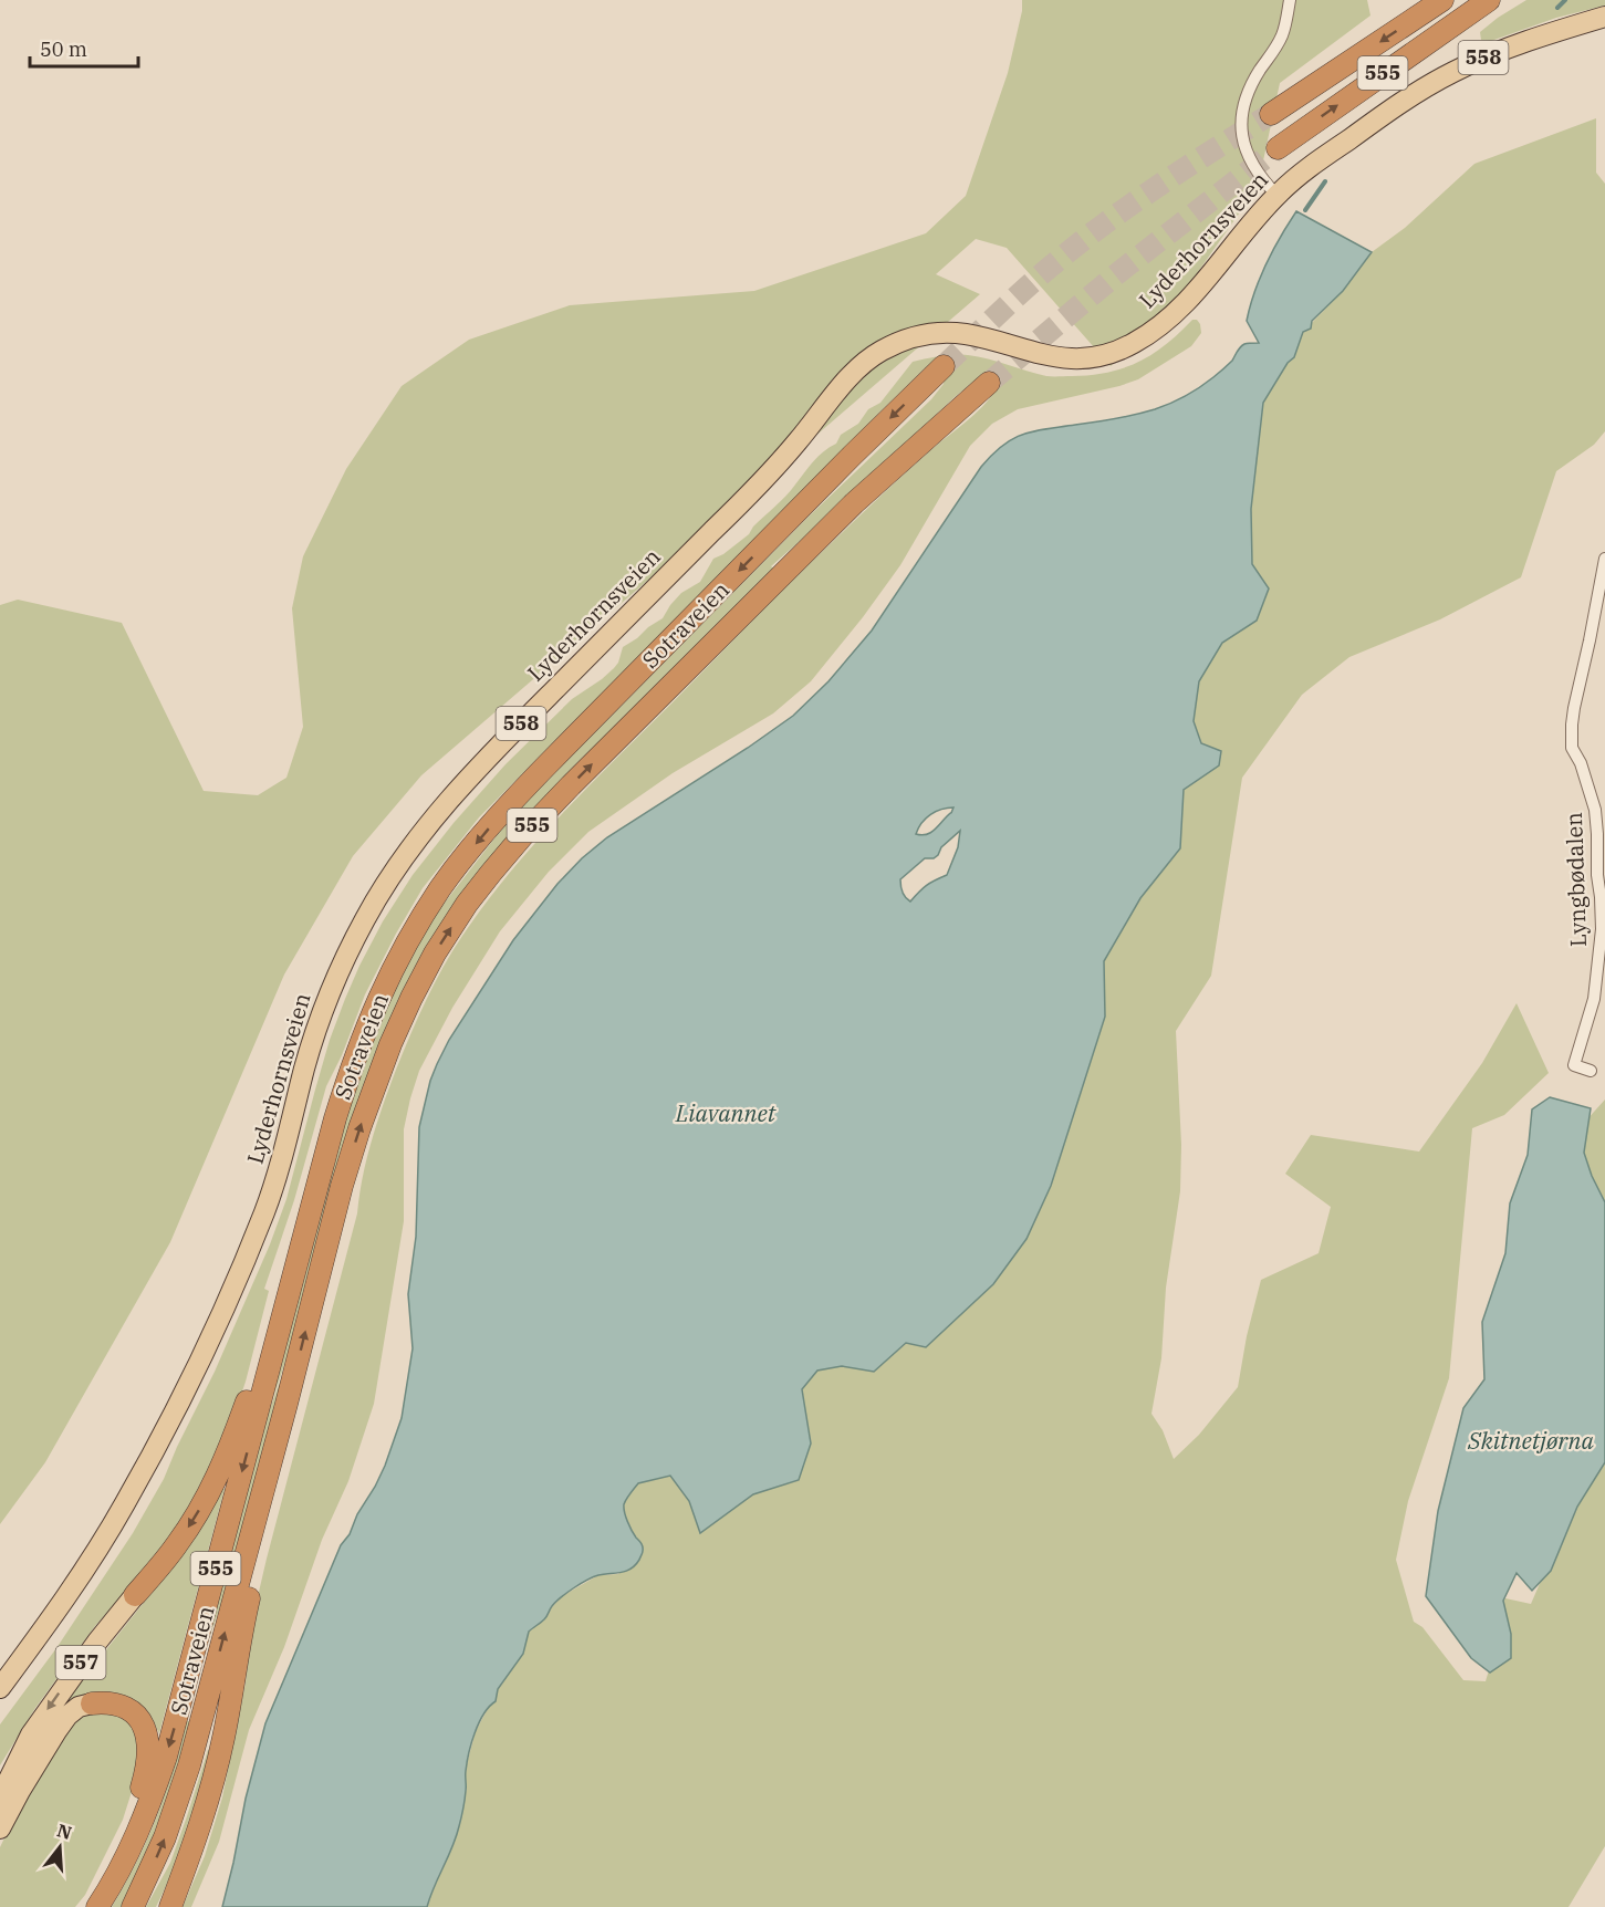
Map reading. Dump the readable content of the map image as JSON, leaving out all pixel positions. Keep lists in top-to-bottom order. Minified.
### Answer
{"streets":{"highway":["555","Sotraveien"],"main road":["558","Lyderhornsveien","557"],"street":["Lyngbødalen"]},"crossings":[["555","Sotraveien"],["555","557"]],"water":["Liavannet","Skitnetjørna"],"scale_bar":"50 m","north":"top"}
